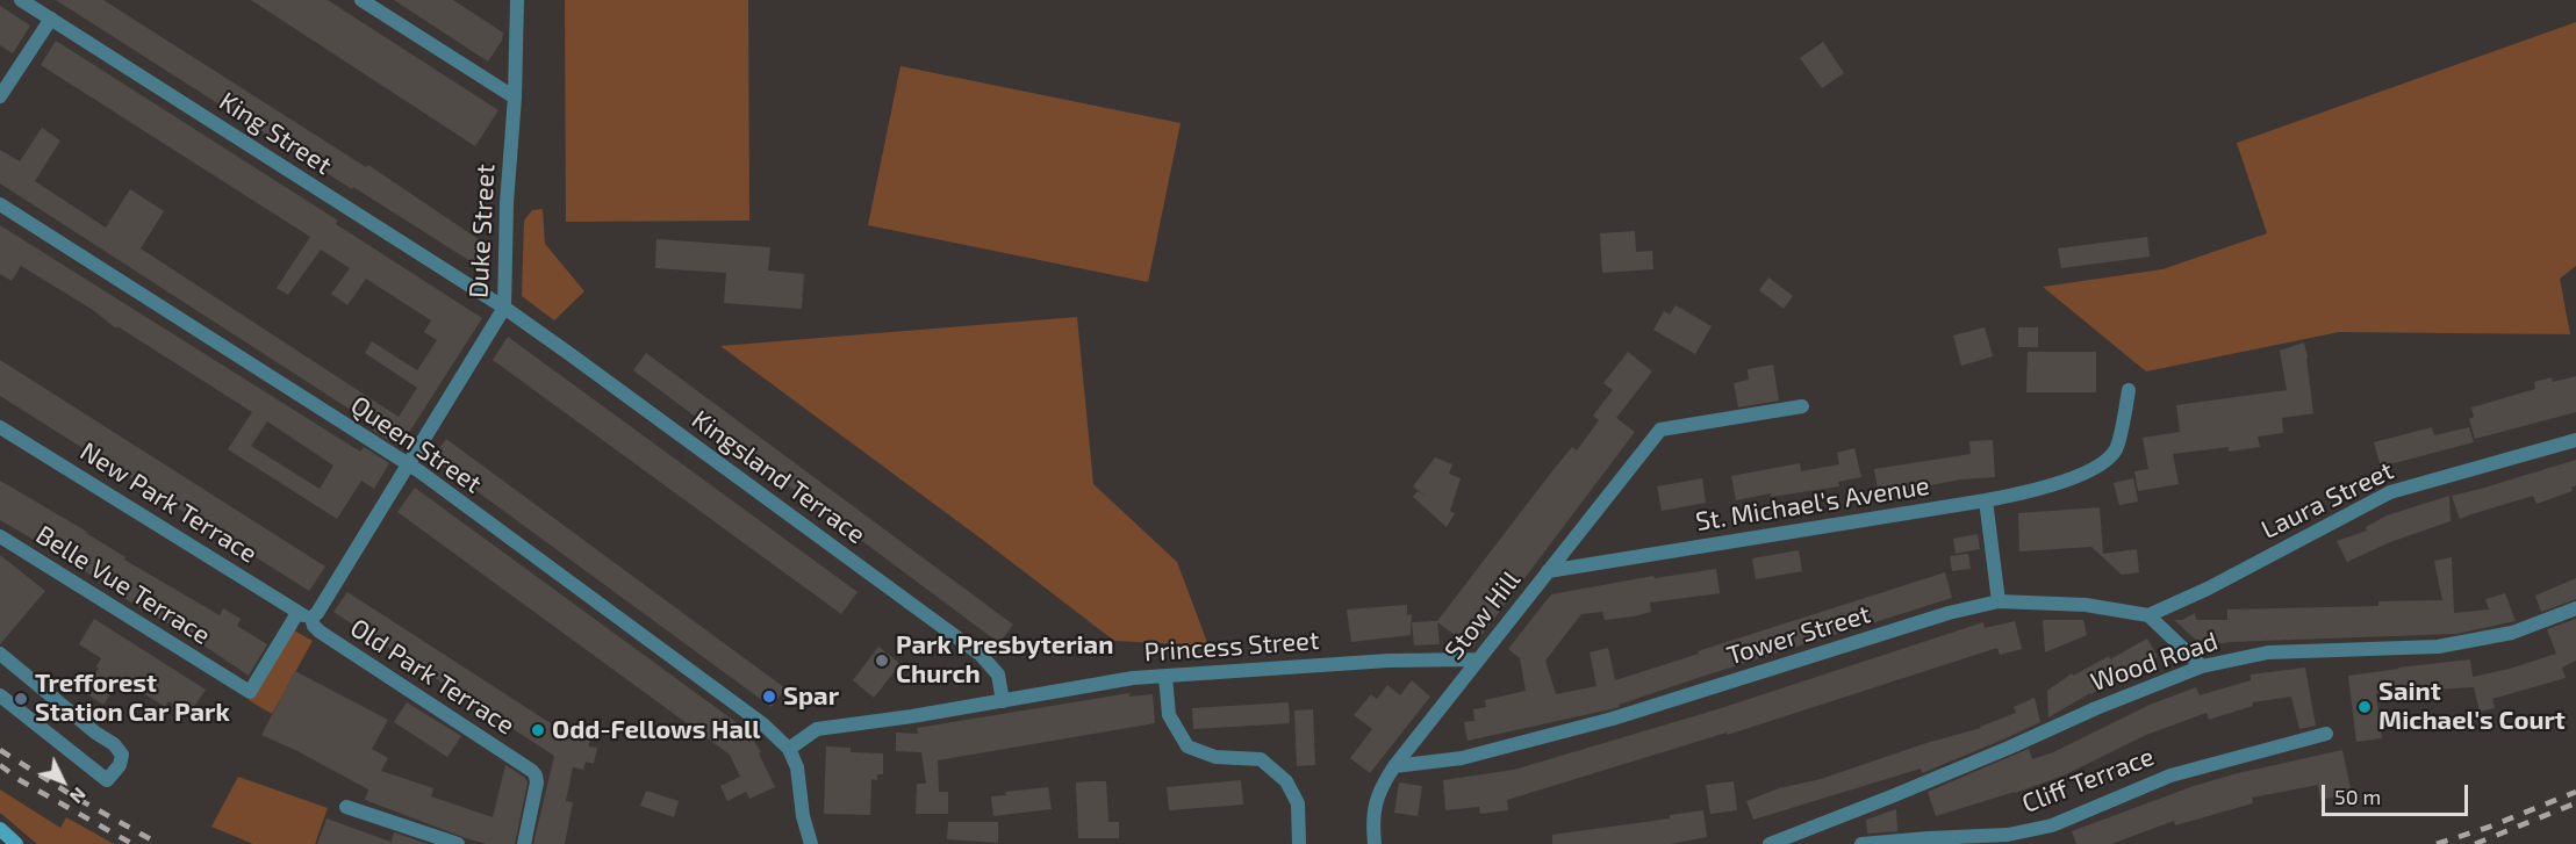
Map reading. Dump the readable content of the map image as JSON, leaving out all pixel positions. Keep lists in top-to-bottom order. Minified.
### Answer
{"streets":{"street":["King Street","Duke Street","Queen Street","Kingsland Terrace","Laura Street","New Park Terrace","St. Michael's Avenue","Belle Vue Terrace","Stow Hill","Tower Street","Princess Street","Wood Road","Old Park Terrace","Cliff Terrace"]},"crossings":[["King Street","Duke Street"],["King Street","Kingsland Terrace"],["Duke Street","Queen Street"],["Duke Street","Kingsland Terrace"],["Duke Street","New Park Terrace"],["Duke Street","Belle Vue Terrace"],["Duke Street","Old Park Terrace"],["Queen Street","Princess Street"],["Kingsland Terrace","Princess Street"],["Laura Street","Tower Street"],["New Park Terrace","Belle Vue Terrace"],["New Park Terrace","Old Park Terrace"],["St. Michael's Avenue","Stow Hill"],["Belle Vue Terrace","Old Park Terrace"],["Stow Hill","Tower Street"],["Stow Hill","Princess Street"]],"places":["Park Presbyterian Church","Spar","Trefforest Station Car Park","Saint Michael's Court","Odd-Fellows Hall"],"scale_bar":"50 m","north":"bottom right"}
